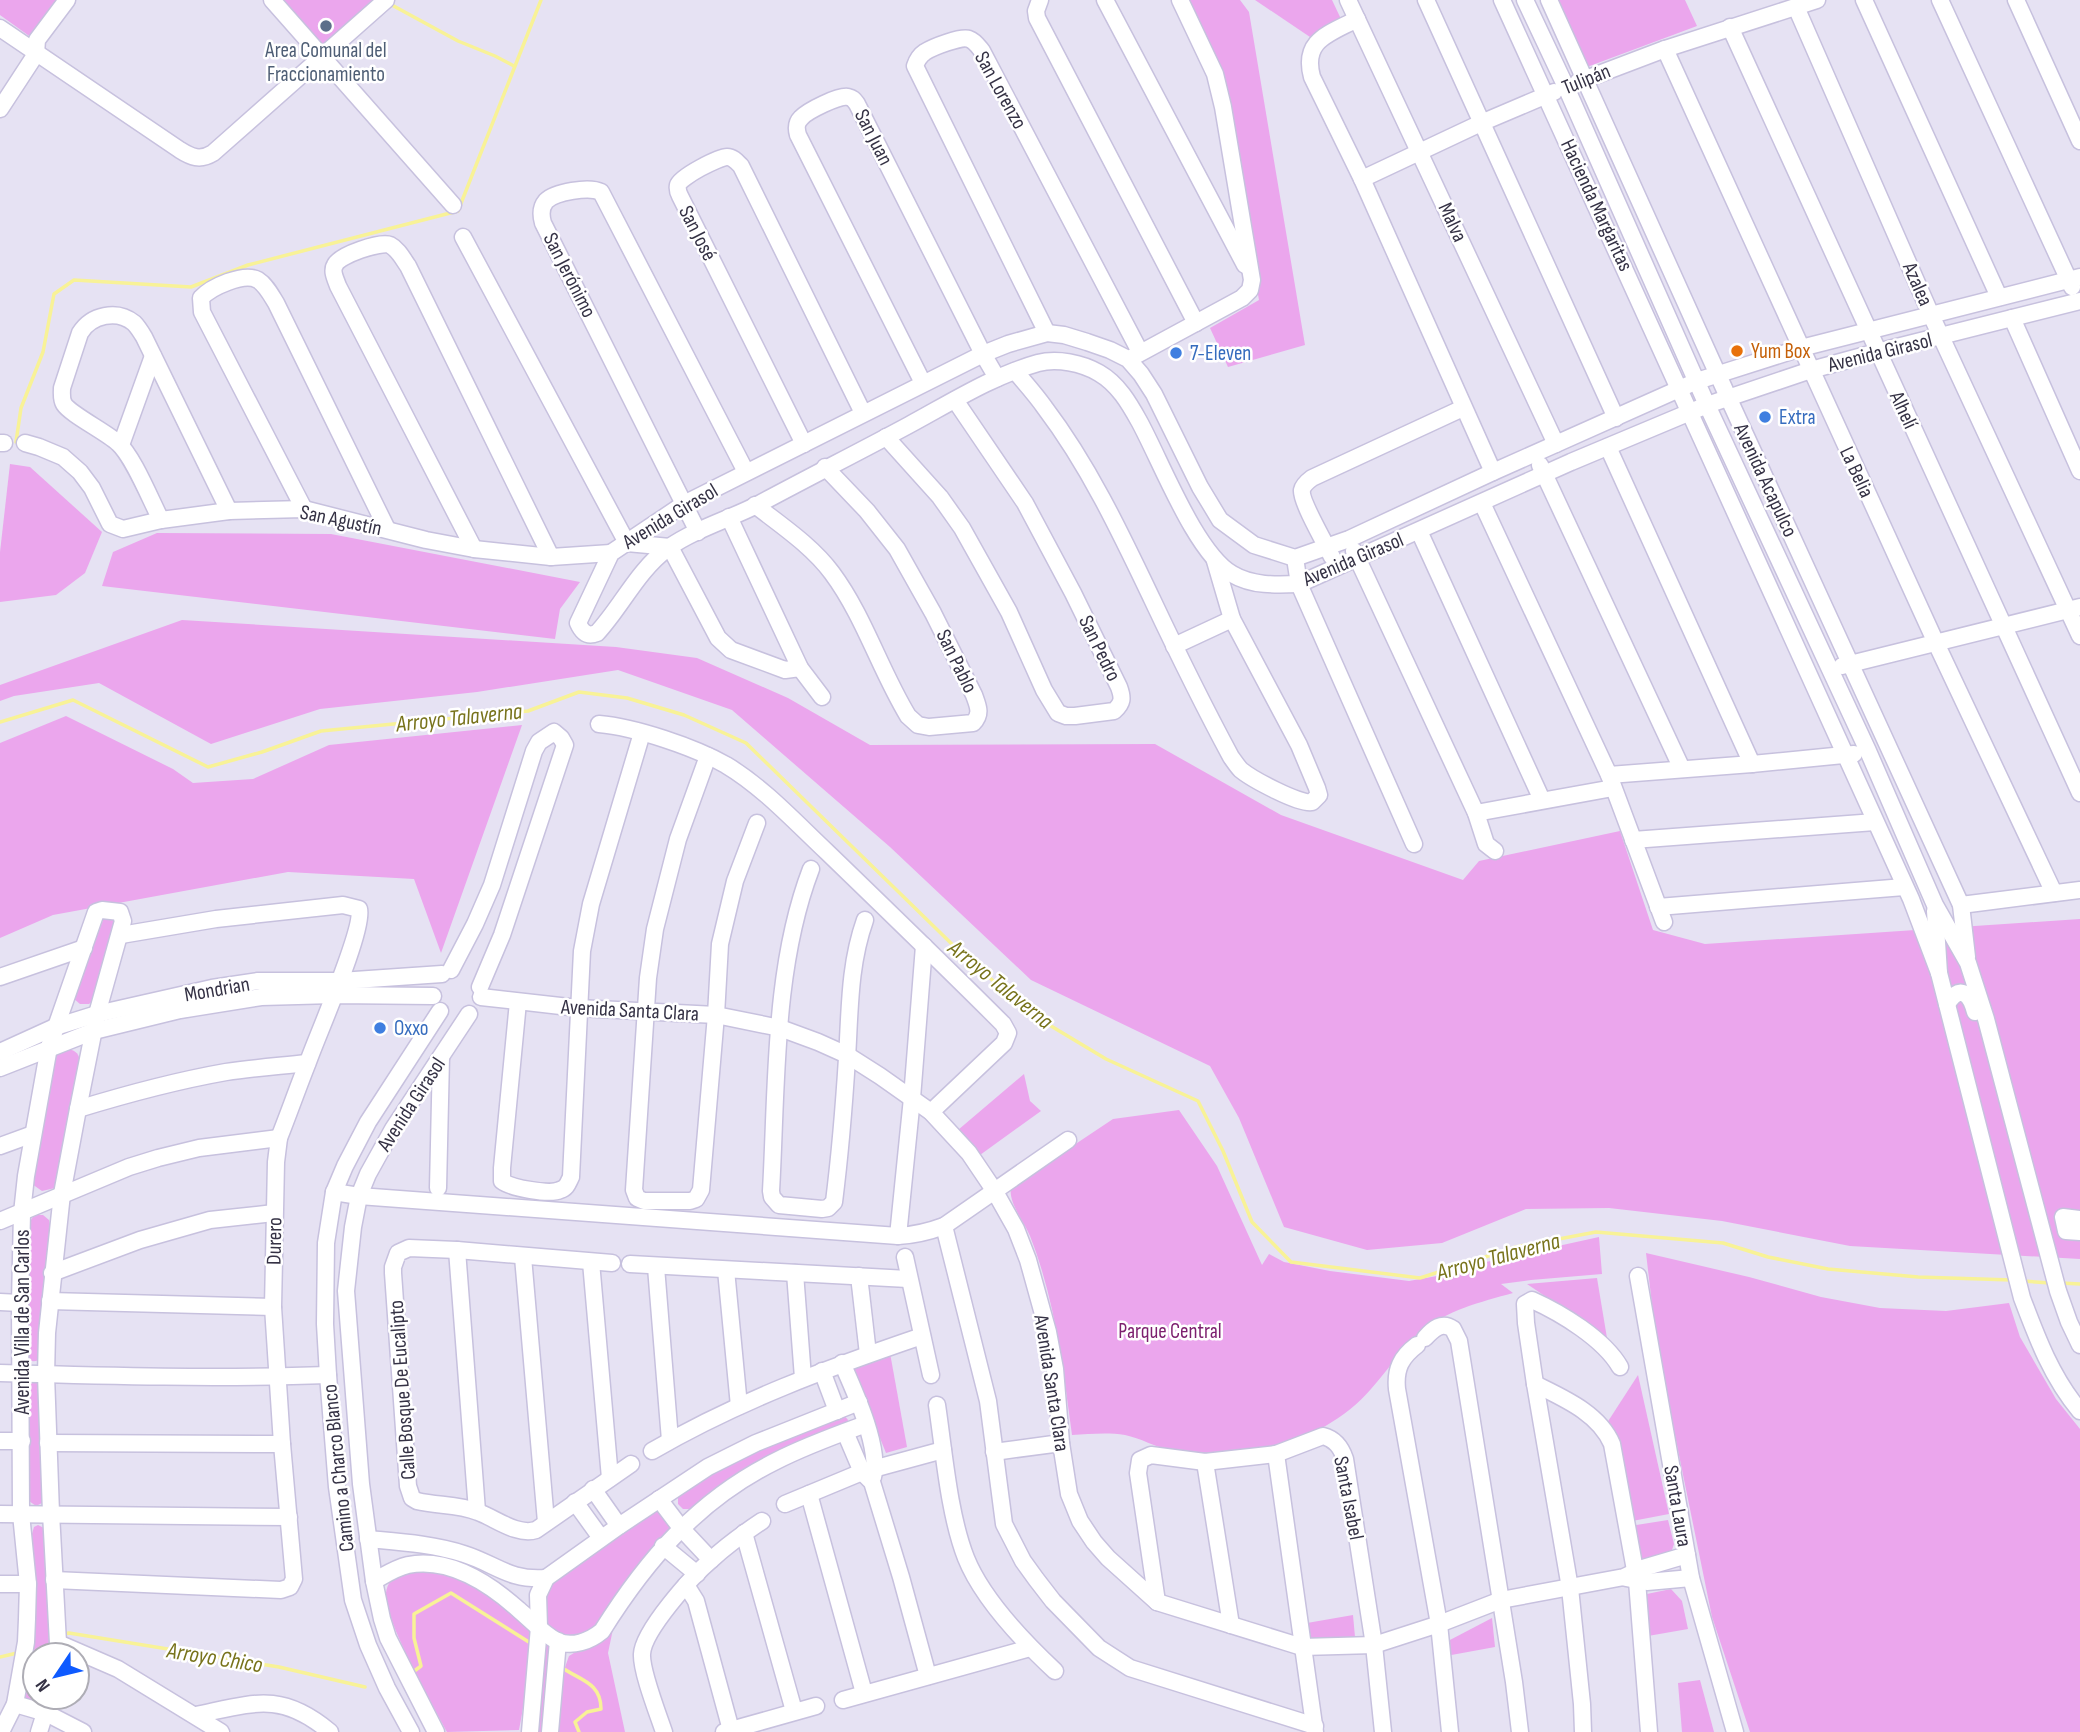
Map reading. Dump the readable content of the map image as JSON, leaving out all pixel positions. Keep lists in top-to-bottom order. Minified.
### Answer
{"streets":{"street":["Tulipán","San Lorenzo","San Juan","Hacienda Margaritas","Malva","San José","San Jerónimo","Azalea","Avenida Girasol","Alhelí","La Belia","Avenida Acapulco","San Agustín","San Pedro","San Pablo","Mondrian","Avenida Santa Clara","Durero","Avenida Villa de San Carlos","Calle Bosque De Eucalipto","Camino a Charco Blanco","Santa Isabel","Santa Laura"]},"crossings":[["Tulipán","Hacienda Margaritas"],["Tulipán","Malva"],["Tulipán","Azalea"],["Tulipán","Alhelí"],["Tulipán","La Belia"],["Tulipán","Avenida Acapulco"],["San Lorenzo","Avenida Girasol"],["San Juan","Avenida Girasol"],["Hacienda Margaritas","Avenida Girasol"],["Hacienda Margaritas","Avenida Acapulco"],["Malva","Avenida Girasol"],["San José","Avenida Girasol"],["San Jerónimo","Avenida Girasol"],["Azalea","Avenida Girasol"],["Avenida Girasol","Alhelí"],["Avenida Girasol","La Belia"],["Avenida Girasol","Avenida Acapulco"],["Avenida Girasol","San Agustín"],["Avenida Girasol","San Pedro"],["Avenida Girasol","San Pablo"],["Avenida Girasol","Mondrian"],["Avenida Girasol","Avenida Santa Clara"],["Avenida Girasol","Camino a Charco Blanco"],["Mondrian","Avenida Santa Clara"],["Mondrian","Durero"],["Mondrian","Avenida Villa de San Carlos"],["Avenida Santa Clara","Santa Isabel"],["Avenida Santa Clara","Santa Laura"],["Durero","Avenida Villa de San Carlos"]],"water":["Arroyo Talaverna","Arroyo Chico"],"parks":["Parque Central"],"places":["Area Comunal del Fraccionamiento","Yum Box","7-Eleven","Extra","Oxxo"],"north":"bottom left"}
